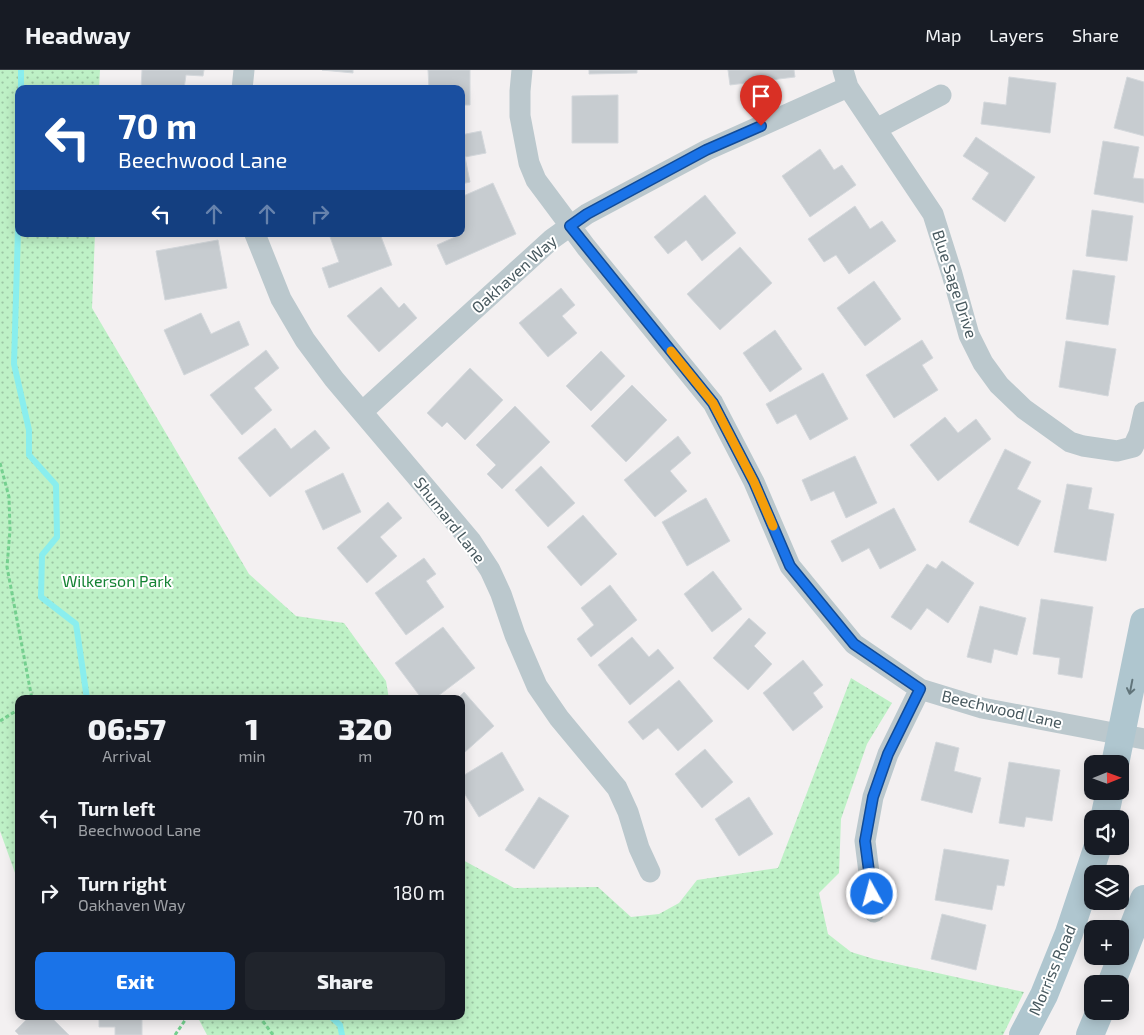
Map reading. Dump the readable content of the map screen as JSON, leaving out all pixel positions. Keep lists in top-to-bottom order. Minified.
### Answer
{"streets":{"main road":["Morriss Road"],"street":["Oakhaven Way","Blue Sage Drive","Shumard Lane","Beechwood Lane"]},"crossings":[["Oakhaven Way","Blue Sage Drive"],["Oakhaven Way","Shumard Lane"],["Oakhaven Way","Beechwood Lane"]],"parks":["Wilkerson Park"],"north":"right","page":{"header":"Headway","nav":["Map","Layers","Share"],"turn":["70 m","Beechwood Lane"],"eta":["06:57","Arrival","1","min","320","m"],"map_buttons":["+","−"],"list":[{"name":"Turn left","note":"Beechwood Lane","value":"70 m"},{"name":"Turn right","note":"Oakhaven Way","value":"180 m"}],"buttons":["Exit","Share"]}}
